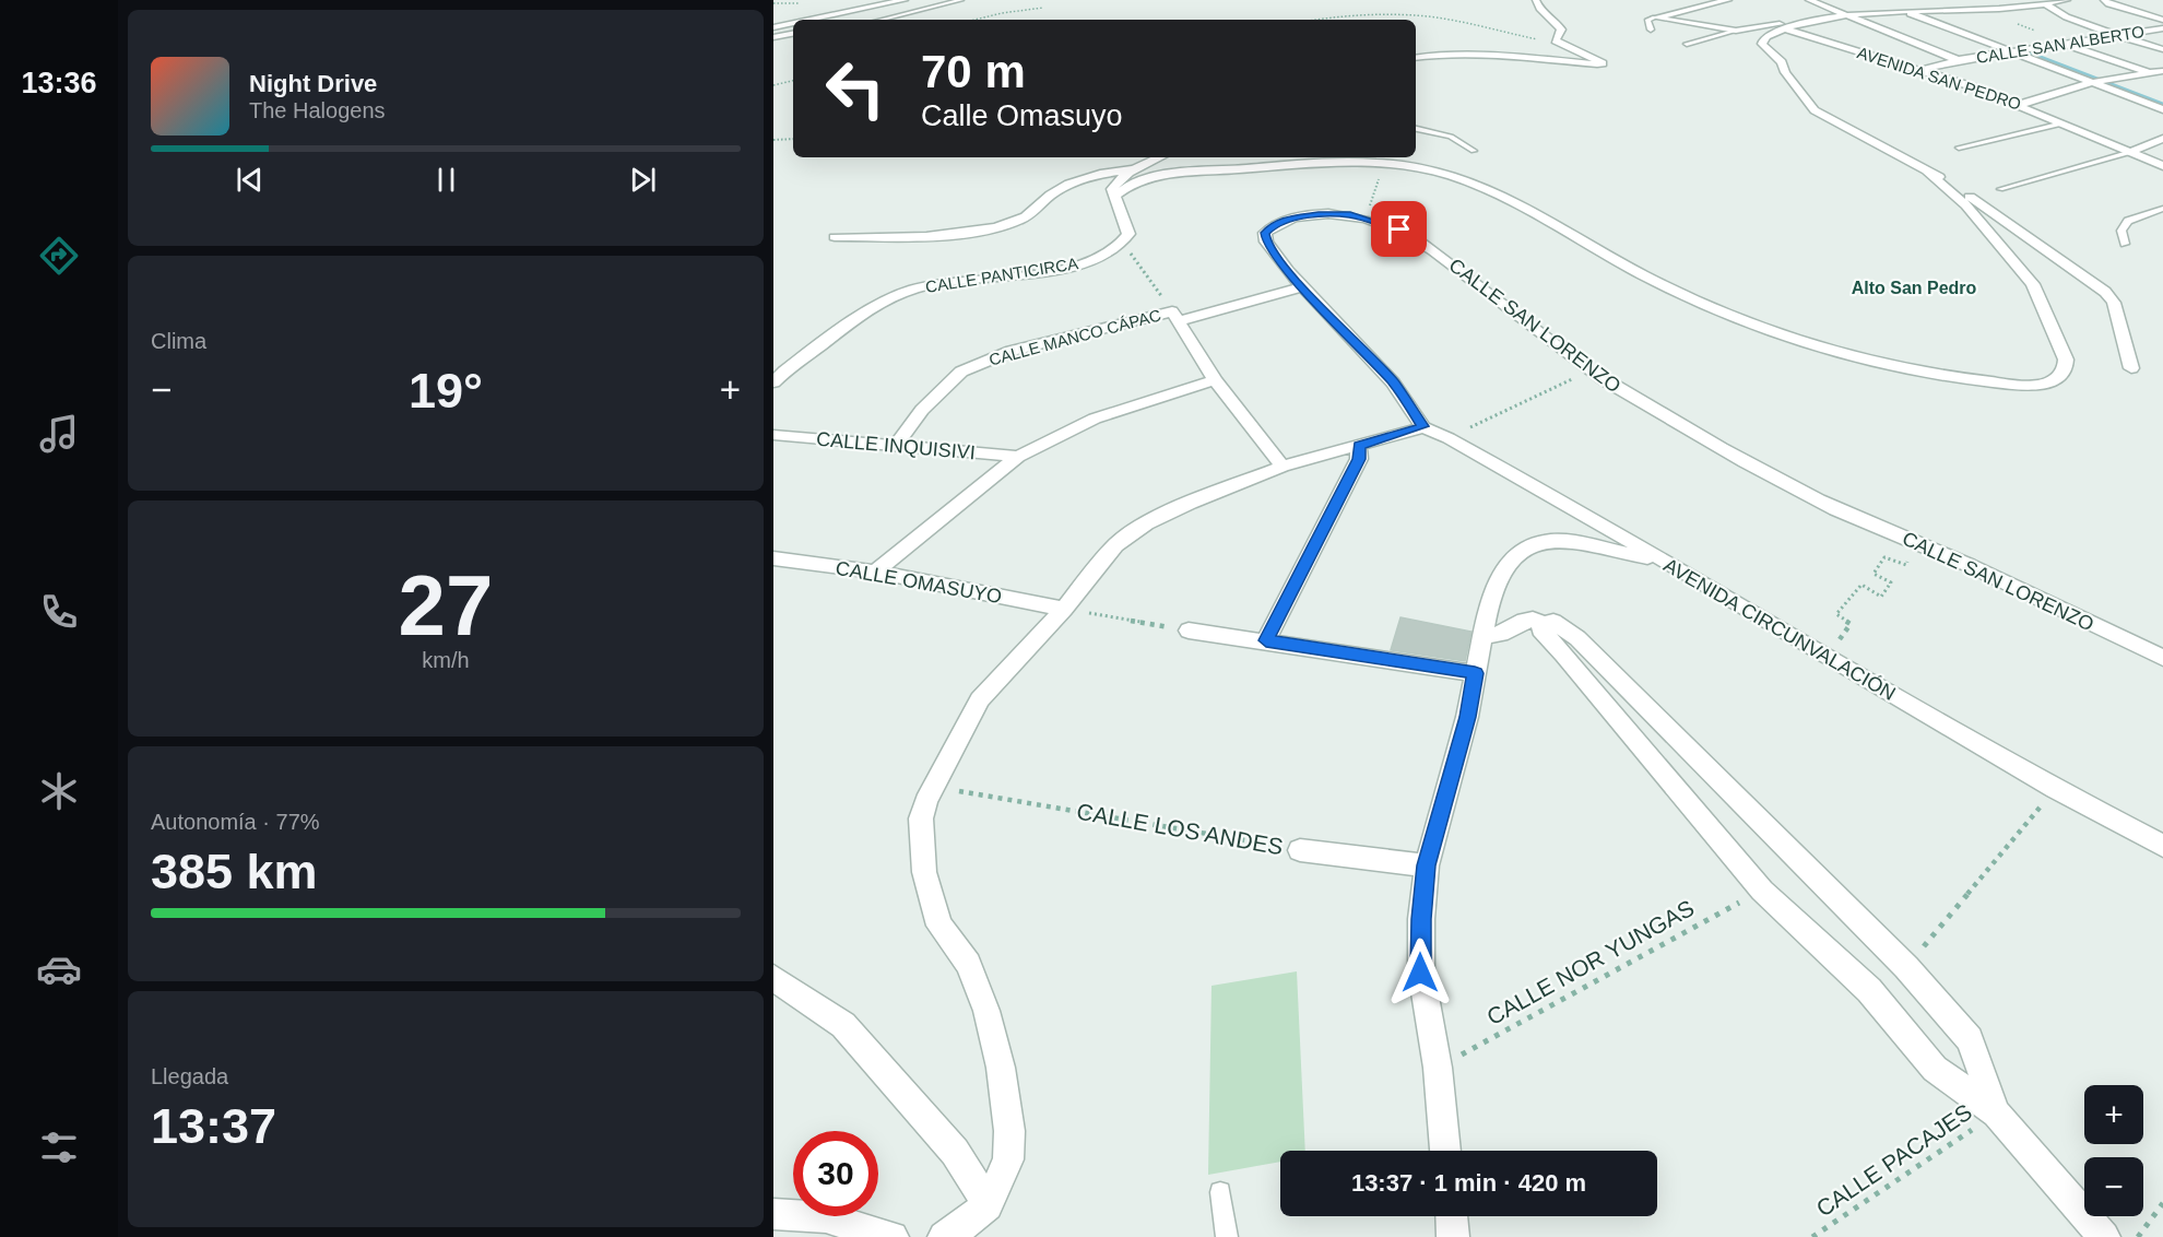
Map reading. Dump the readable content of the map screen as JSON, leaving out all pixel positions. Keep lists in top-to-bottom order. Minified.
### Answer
{"streets":{"street":["CALLE SAN ALBERTO","AVENIDA SAN PEDRO","CALLE PANTICIRCA","CALLE SAN LORENZO","CALLE MANCO CÁPAC","CALLE INQUISIVI","CALLE OMASUYO","AVENIDA CIRCUNVALACIÓN","CALLE LOS ANDES"],"path":["CALLE NOR YUNGAS","CALLE PACAJES"]},"crossings":[["CALLE SAN ALBERTO","AVENIDA SAN PEDRO"],["CALLE SAN LORENZO","CALLE MANCO CÁPAC"],["CALLE SAN LORENZO","AVENIDA CIRCUNVALACIÓN"],["CALLE MANCO CÁPAC","CALLE INQUISIVI"],["AVENIDA CIRCUNVALACIÓN","CALLE LOS ANDES"],["AVENIDA CIRCUNVALACIÓN","CALLE NOR YUNGAS"]],"districts":["Alto San Pedro"],"page":{"tabs":"13:36","turn":["70 m","Calle Omasuyo"],"song":["Night Drive","The Halogens"],"tile":["Clima",["27","km/h"],["Autonomía · 77%","385 km"],["Llegada","13:37"]],"heat":["−","19°","+"],"map_buttons":["+","−"],"limit":"30","trip":"13:37 · 1 min · 420 m"}}
